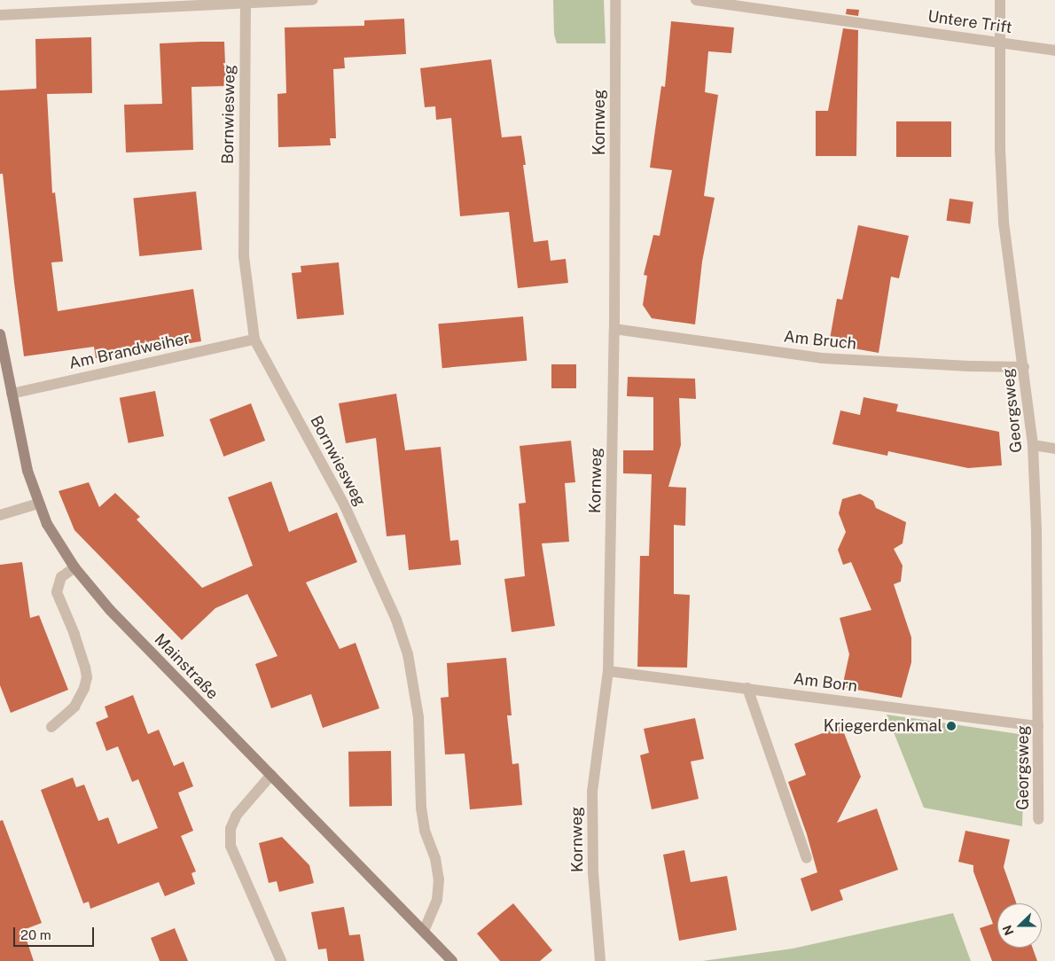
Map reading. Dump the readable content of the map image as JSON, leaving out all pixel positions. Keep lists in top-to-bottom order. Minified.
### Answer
{"streets":{"main road":["Mainstraße"],"street":["Untere Trift","Bornwiesweg","Kornweg","Am Bruch","Am Brandweiher","Georgsweg","Am Born"]},"crossings":[["Untere Trift","Georgsweg"],["Bornwiesweg","Am Brandweiher"],["Bornwiesweg","Mainstraße"],["Kornweg","Am Bruch"],["Kornweg","Am Born"],["Am Bruch","Georgsweg"],["Am Brandweiher","Mainstraße"],["Georgsweg","Am Born"]],"places":["Kriegerdenkmal"],"scale_bar":"20 m","north":"left"}
